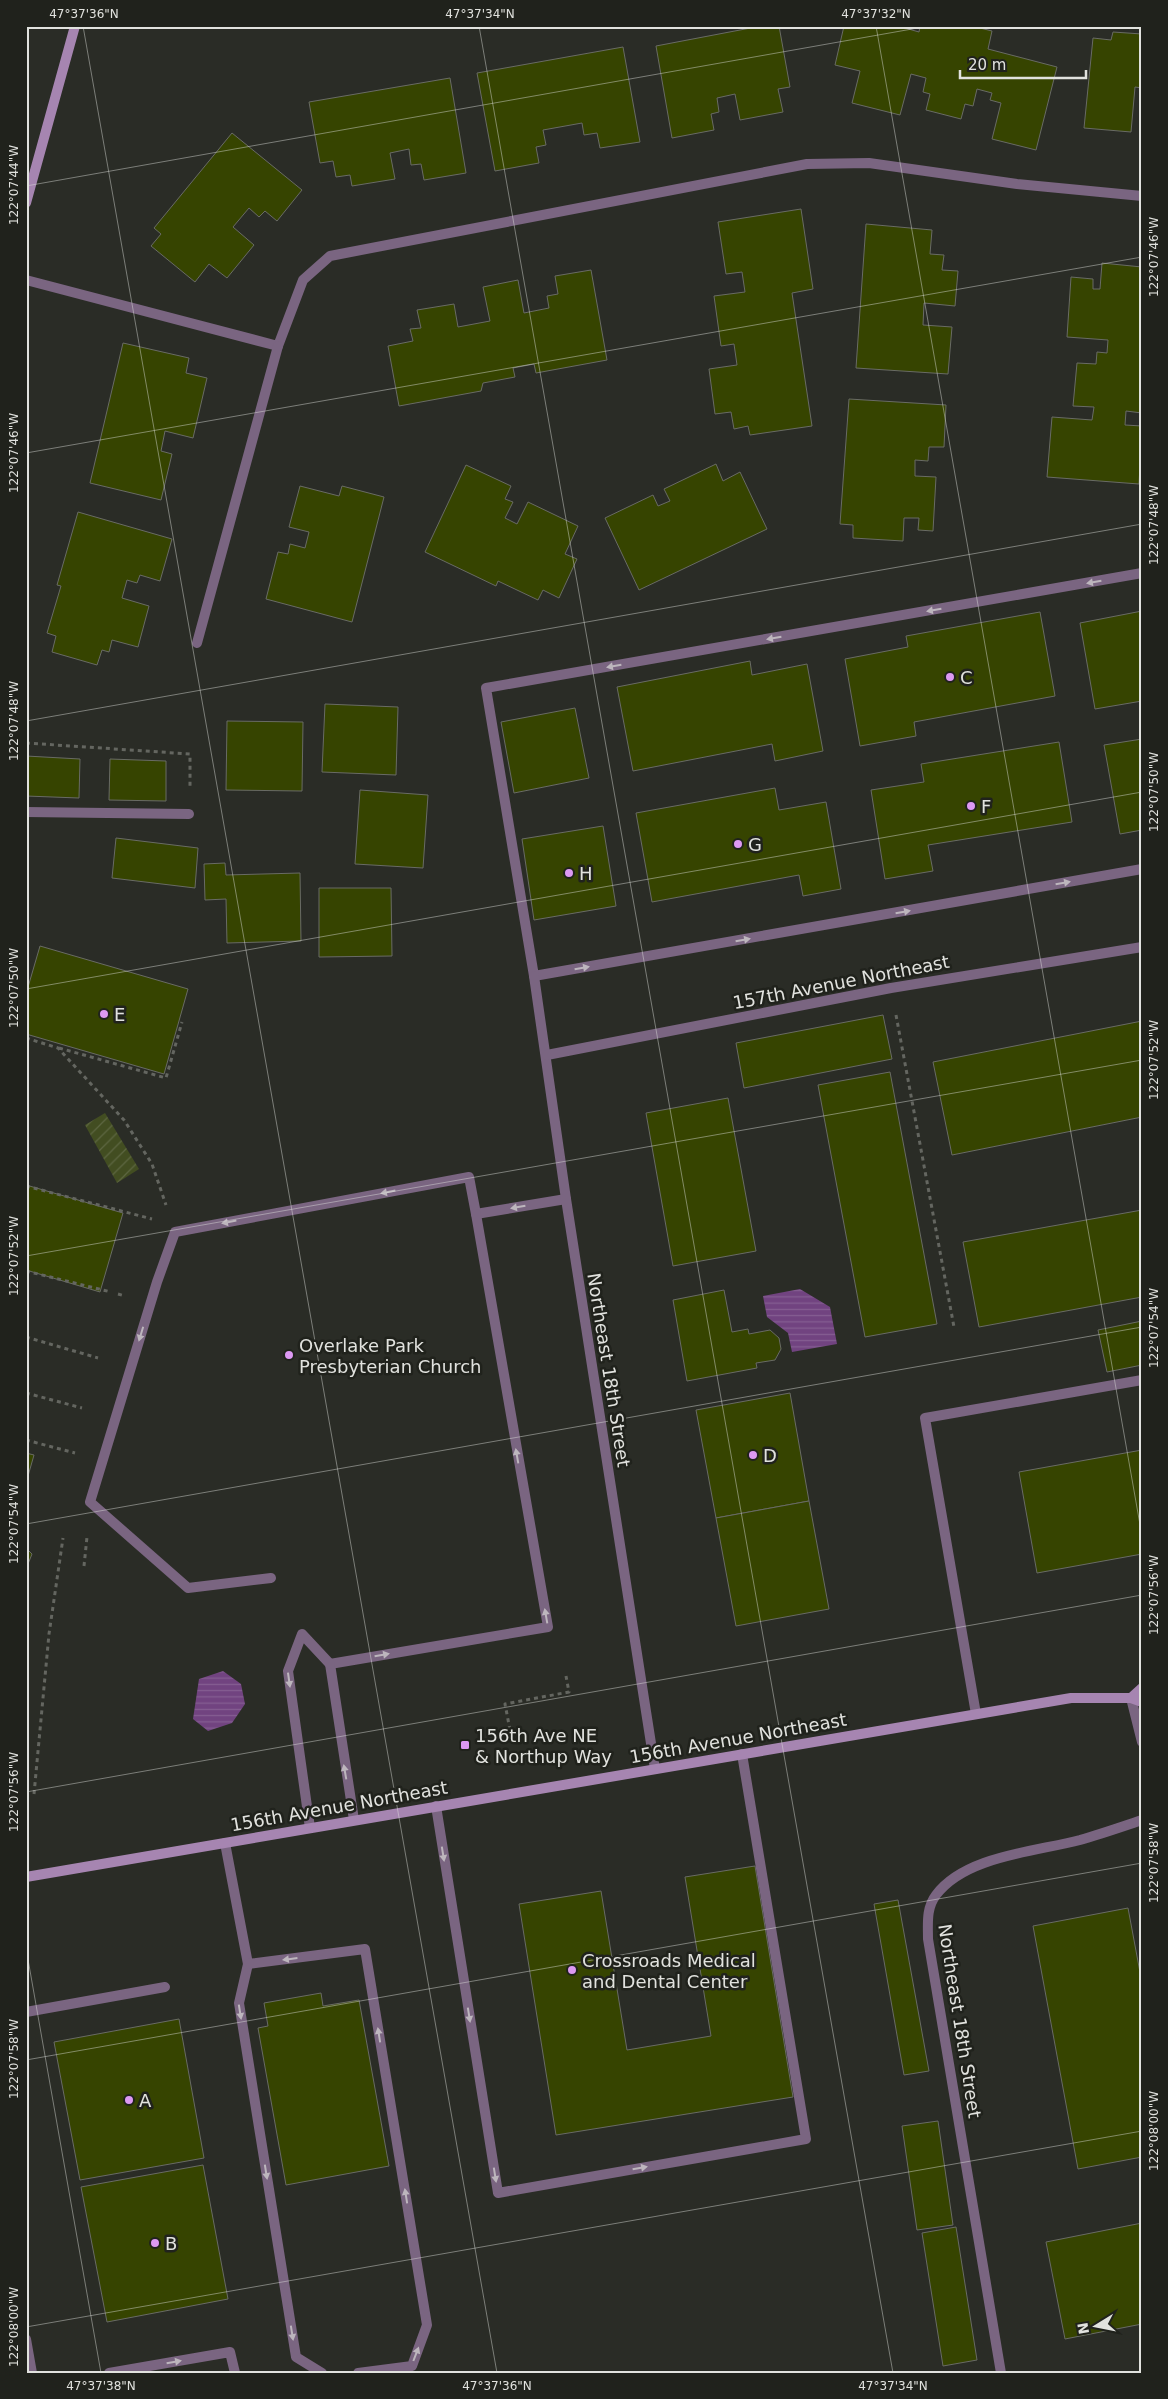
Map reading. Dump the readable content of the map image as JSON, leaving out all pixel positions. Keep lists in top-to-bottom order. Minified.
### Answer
{"streets":{"main road":["156th Avenue Northeast"],"street":["157th Avenue Northeast","Northeast 18th Street"]},"crossings":[["157th Avenue Northeast","Northeast 18th Street"],["Northeast 18th Street","156th Avenue Northeast"]],"places":{"other":["C","F","G","H","E","Overlake Park Presbyterian Church","D","Crossroads Medical and Dental Center","A","B"],"transit":["156th Ave NE & Northup Way"]},"scale_bar":"20 m","north":"left","coordinates":["47°37'36\"N","47°37'34\"N","47°37'32\"N","122°07'44\"W","122°07'46\"W","122°07'48\"W","122°07'50\"W","122°07'52\"W","122°07'54\"W","122°07'56\"W","122°07'58\"W","122°08'00\"W","47°37'38\"N"]}
